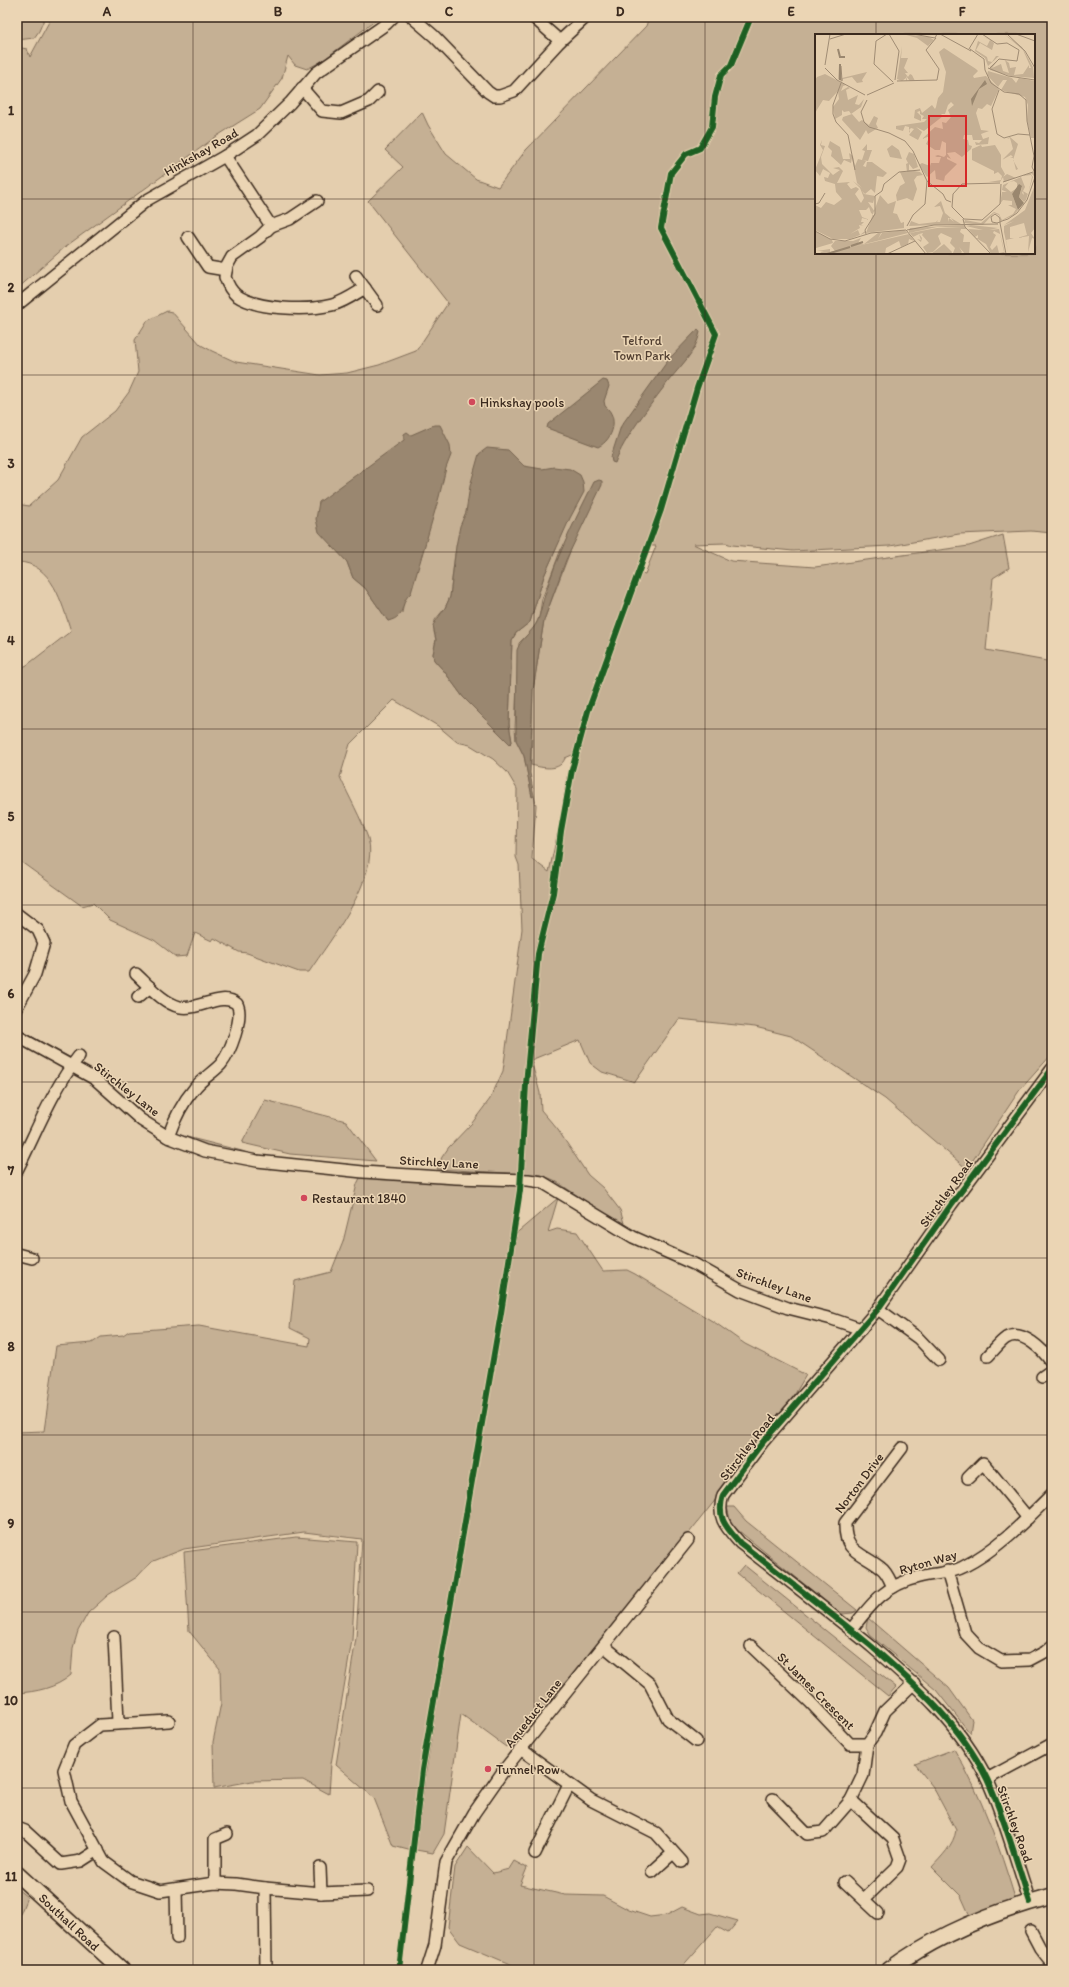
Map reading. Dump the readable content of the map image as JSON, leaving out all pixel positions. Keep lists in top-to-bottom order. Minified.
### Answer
{"streets":{"street":["Hinkshay Road","Stirchley Lane","Stirchley Road","Norton Drive","Ryton Way","St James Crescent","Aqueduct Lane","Southall Road"]},"crossings":[["Stirchley Lane","Stirchley Road"],["Stirchley Road","Ryton Way"],["Norton Drive","Ryton Way"]],"parks":["Telford Town Park"],"places":["Hinkshay pools","Restaurant 1840","Tunnel Row"],"grid":{"columns":["A","B","C","D","E","F"],"rows":["1","2","3","4","5","6","7","8","9","10","11"]}}
